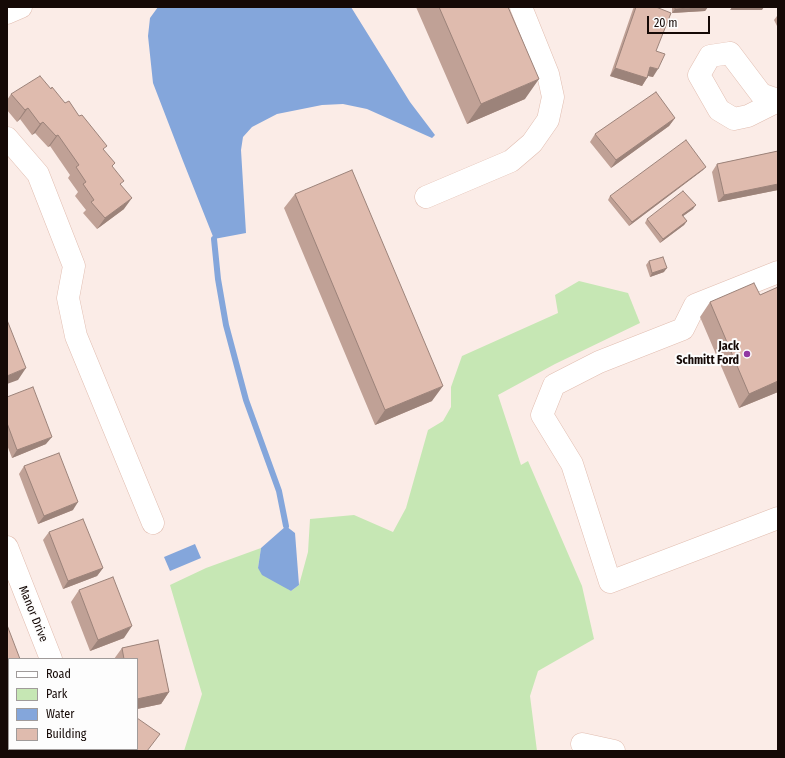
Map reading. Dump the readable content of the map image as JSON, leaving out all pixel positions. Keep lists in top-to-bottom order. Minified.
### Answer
{"streets":{"street":["Manor Drive"]},"places":["Jack Schmitt Ford"],"legend":["Road","Park","Water","Building"],"scale_bar":"20 m"}
